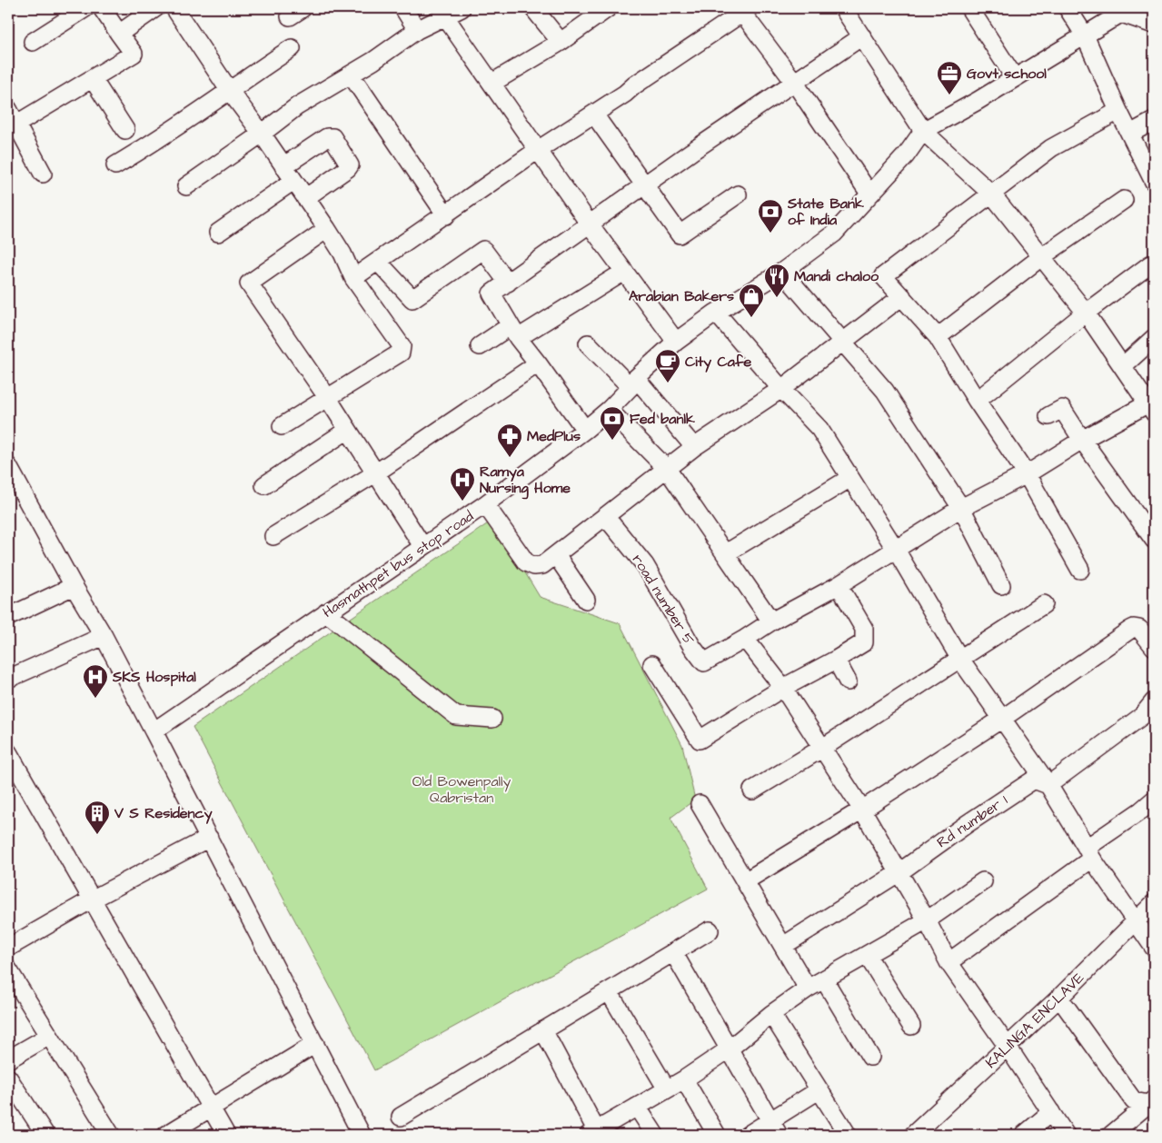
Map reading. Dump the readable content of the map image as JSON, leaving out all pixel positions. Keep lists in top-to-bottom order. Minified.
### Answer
{"streets":{"street":["Hasmathpet bus stop road","road number 5","Rd number 1","KALINGA ENCLAVE"]},"parks":["Old Bowenpally Qabristan"],"places":{"office":["Govt school"],"bank":["State Bank of India","Fed banlk"],"restaurant":["Mandi chaloo"],"shop":["Arabian Bakers"],"cafe":["City Cafe"],"pharmacy":["MedPlus"],"hospital":["Ramya Nursing Home","SKS Hospital"],"building":["V S Residency"]}}
